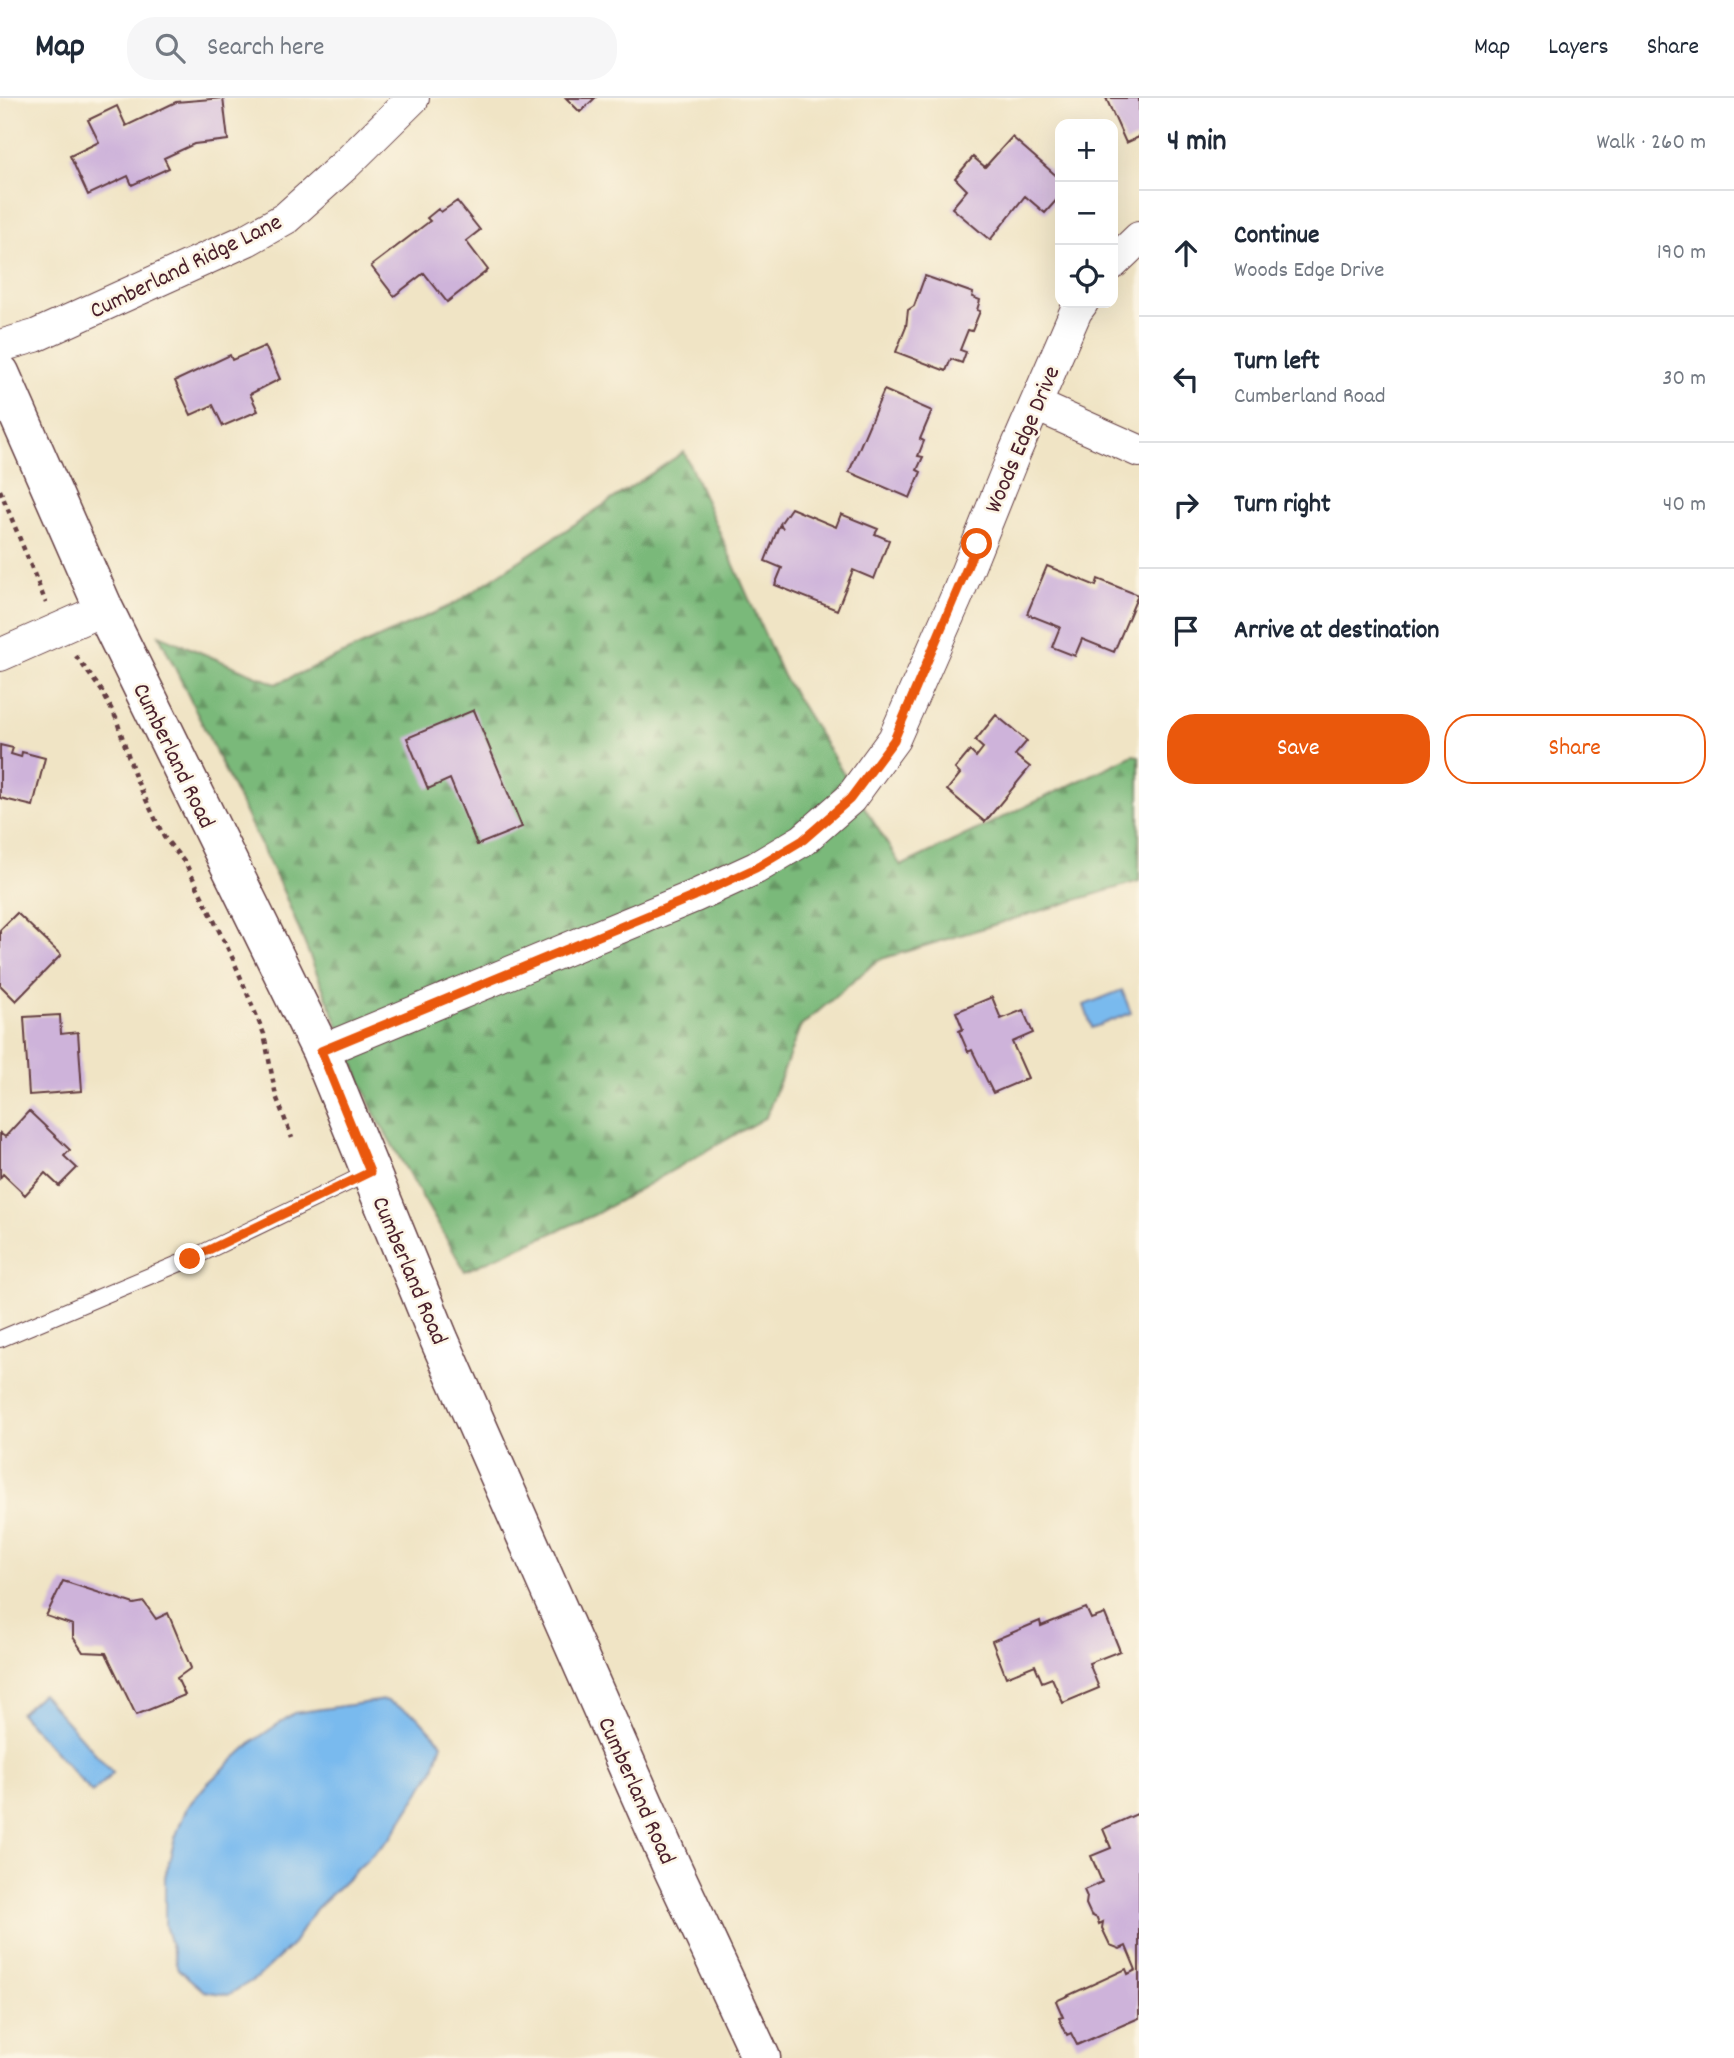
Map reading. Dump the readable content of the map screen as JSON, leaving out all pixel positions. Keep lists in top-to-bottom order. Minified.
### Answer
{"streets":{"main road":["Cumberland Road"],"street":["Cumberland Ridge Lane","Woods Edge Drive"]},"crossings":[["Woods Edge Drive","Cumberland Road"]],"page":{"header":"Map","search":"Search here","nav":["Map","Layers","Share"],"heading":["4 min","Walk · 260 m"],"map_buttons":["+","−"],"list":[["Continue","Woods Edge Drive","190 m"],["Turn left","Cumberland Road","30 m"],["Turn right","40 m"],"Arrive at destination"],"buttons":["Save","Share"]}}
